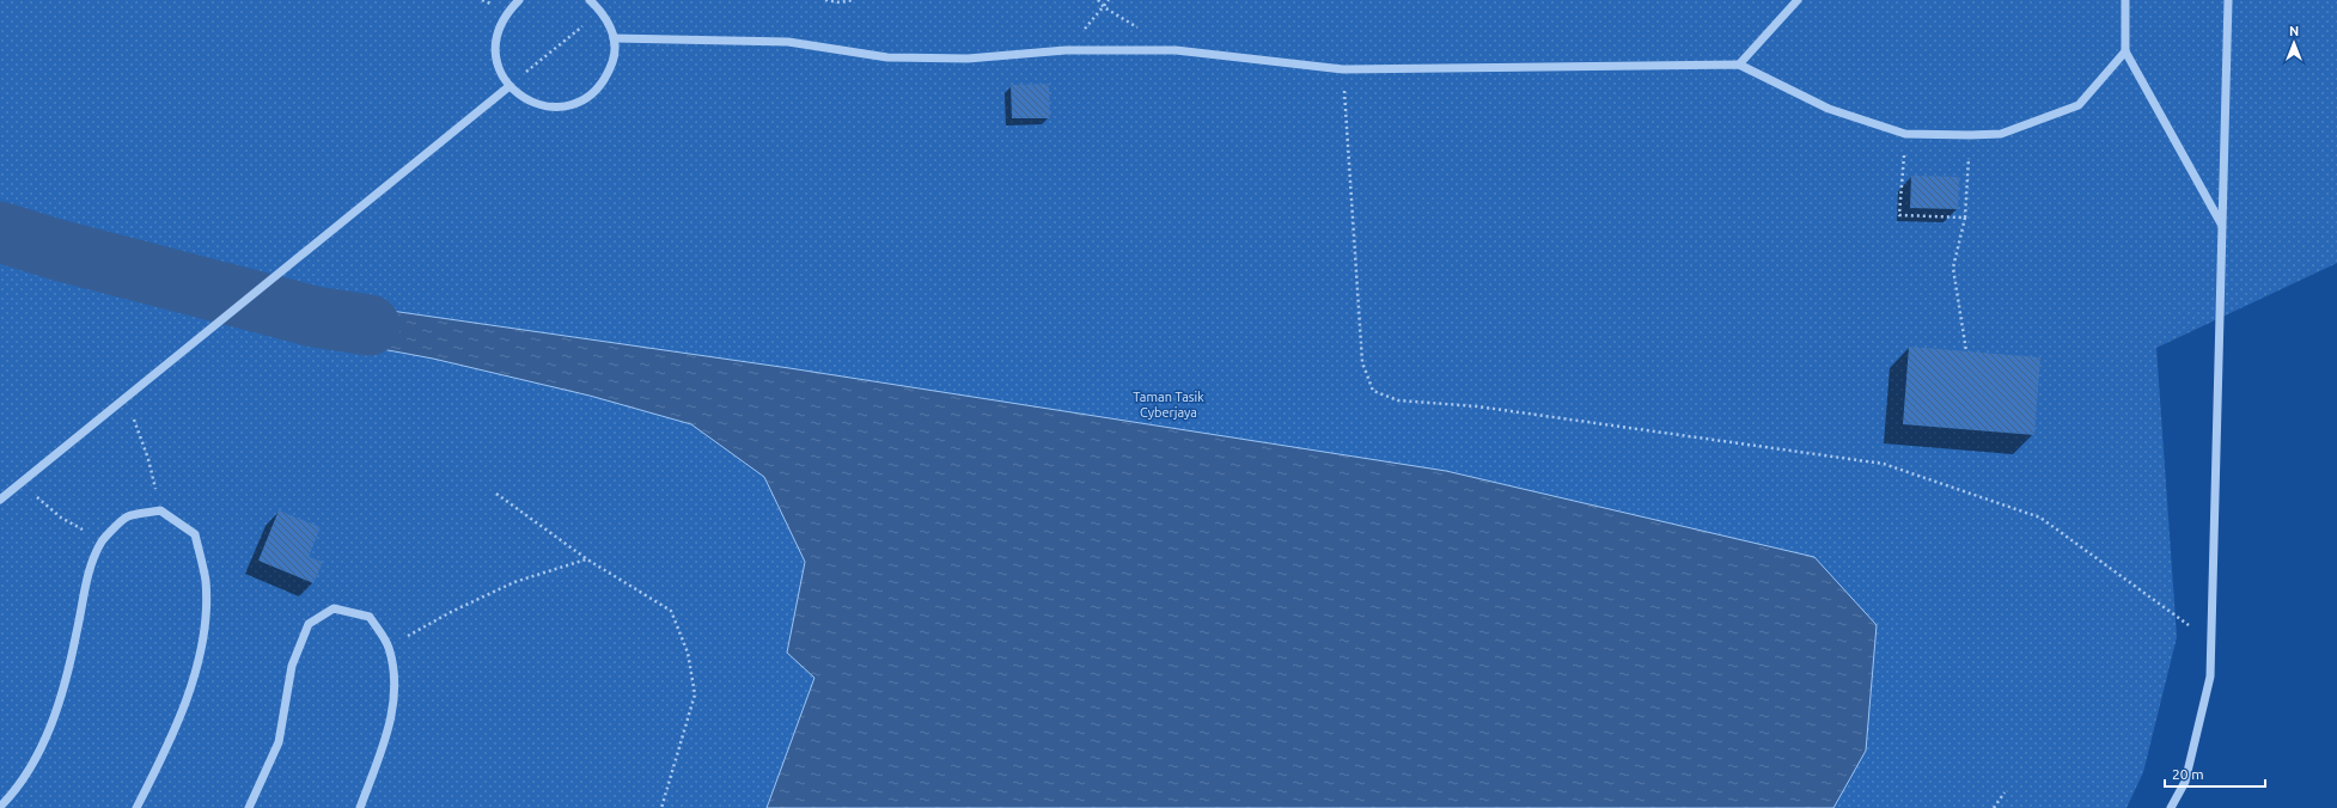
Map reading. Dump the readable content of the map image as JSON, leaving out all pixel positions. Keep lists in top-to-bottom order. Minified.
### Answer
{"parks":["Taman Tasik Cyberjaya"],"scale_bar":"20 m","north":"top"}
